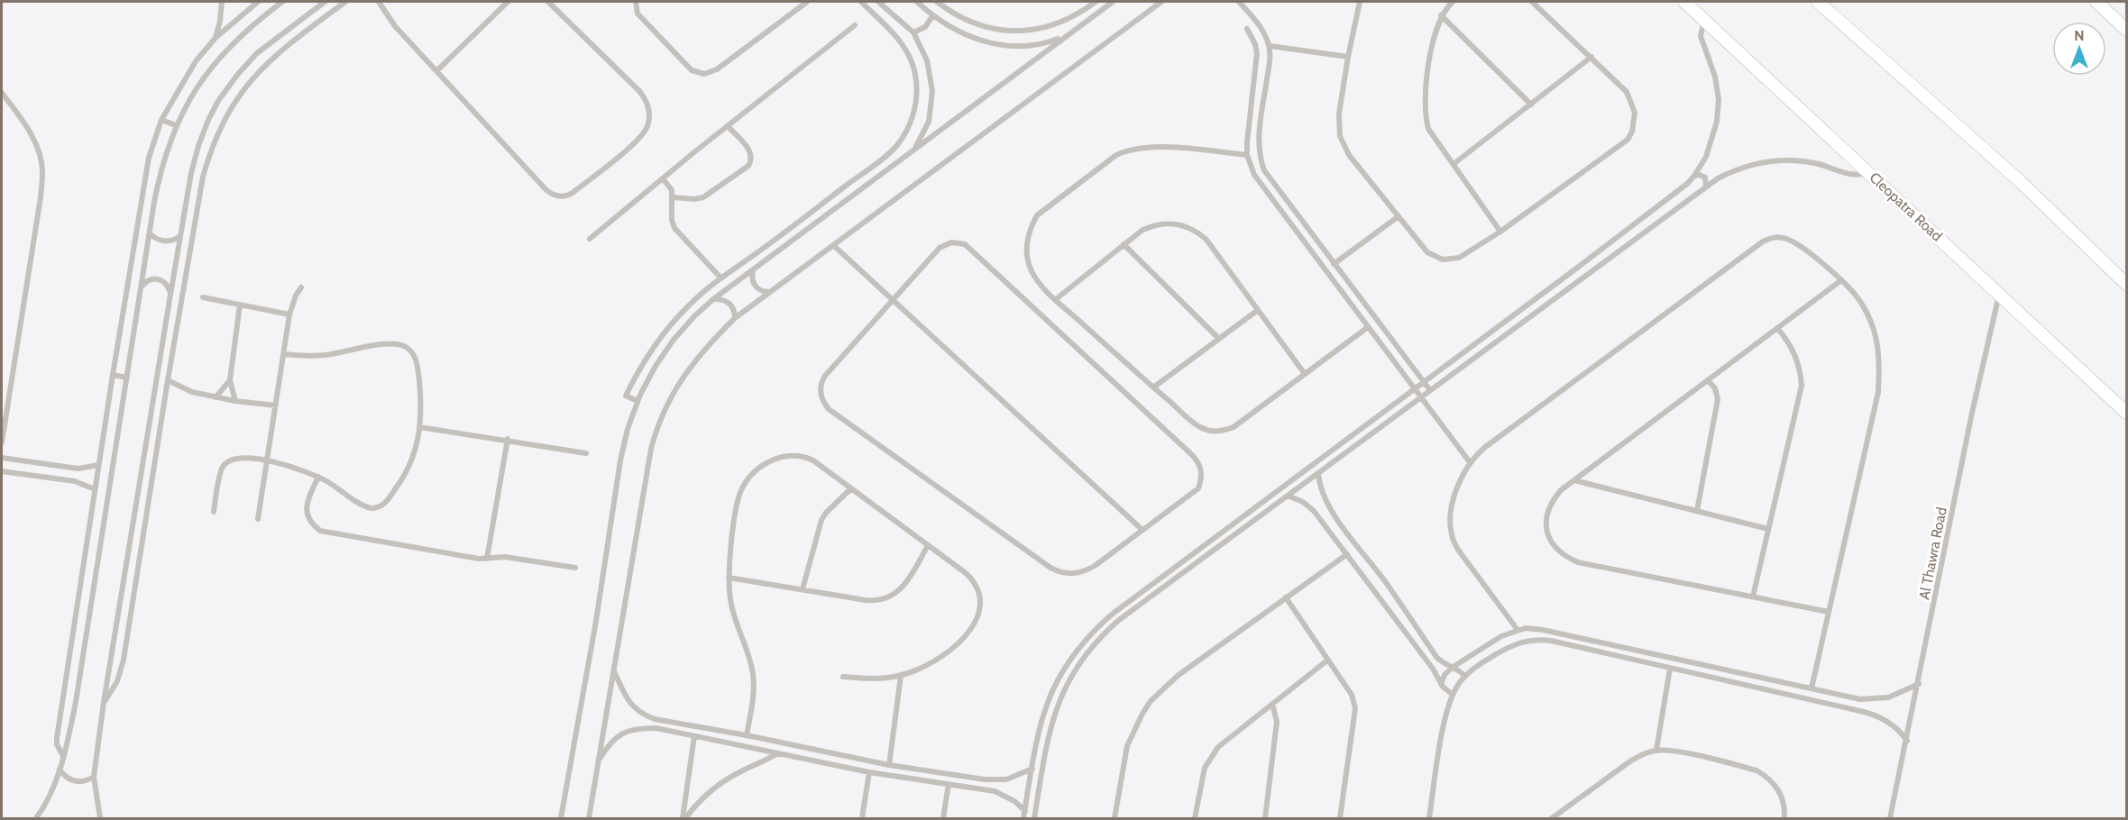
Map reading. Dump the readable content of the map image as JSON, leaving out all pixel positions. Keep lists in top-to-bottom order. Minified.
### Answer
{"streets":{"main road":["Cleopatra Road"],"street":["Al Thawra Road"]},"crossings":[["Cleopatra Road","Al Thawra Road"]],"north":"top"}
